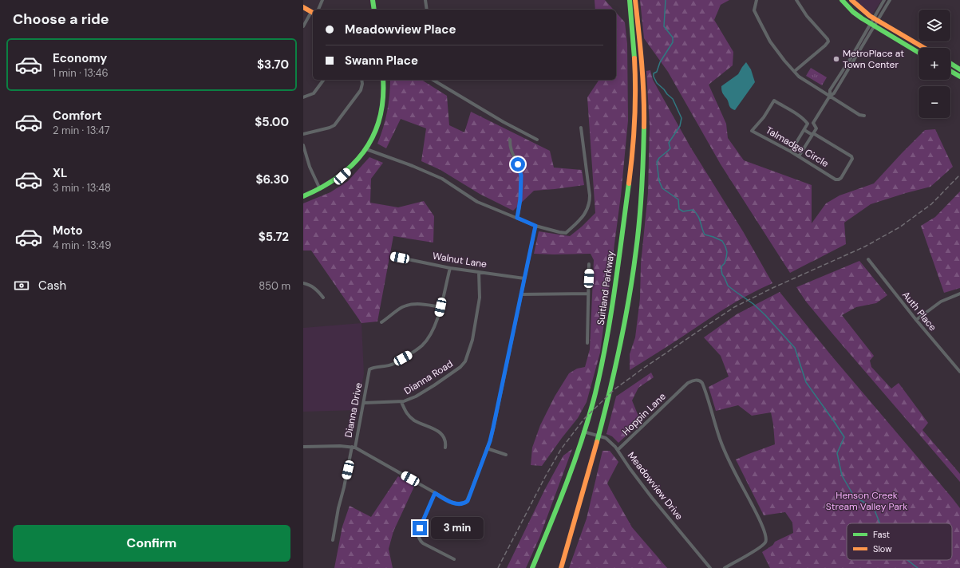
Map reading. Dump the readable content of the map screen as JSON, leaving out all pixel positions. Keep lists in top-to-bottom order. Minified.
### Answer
{"streets":{"main road":["Suitland Parkway"],"street":["Talmadge Circle","Walnut Lane","Auth Place","Dianna Road","Dianna Drive","Hoppin Lane","Meadowview Drive"]},"crossings":[["Walnut Lane","Dianna Road"],["Suitland Parkway","Meadowview Drive"],["Dianna Road","Dianna Drive"],["Hoppin Lane","Meadowview Drive"]],"parks":["Henson Creek Stream Valley Park"],"places":["MetroPlace at Town Center"],"legend":["Fast","Slow"],"page":{"heading":"Choose a ride","map_buttons":["+","−"],"banner":["Meadowview Place","Swann Place"],"list":[{"name":"Economy","note":"1 min · 13:46","value":"$3.70"},{"name":"Comfort","note":"2 min · 13:47","value":"$5.00"},{"name":"XL","note":"3 min · 13:48","value":"$6.30"},{"name":"Moto","note":"4 min · 13:49","value":"$5.72"}],"pay":["Cash","850 m"],"bubble":"3 min","buttons":"Confirm"}}
